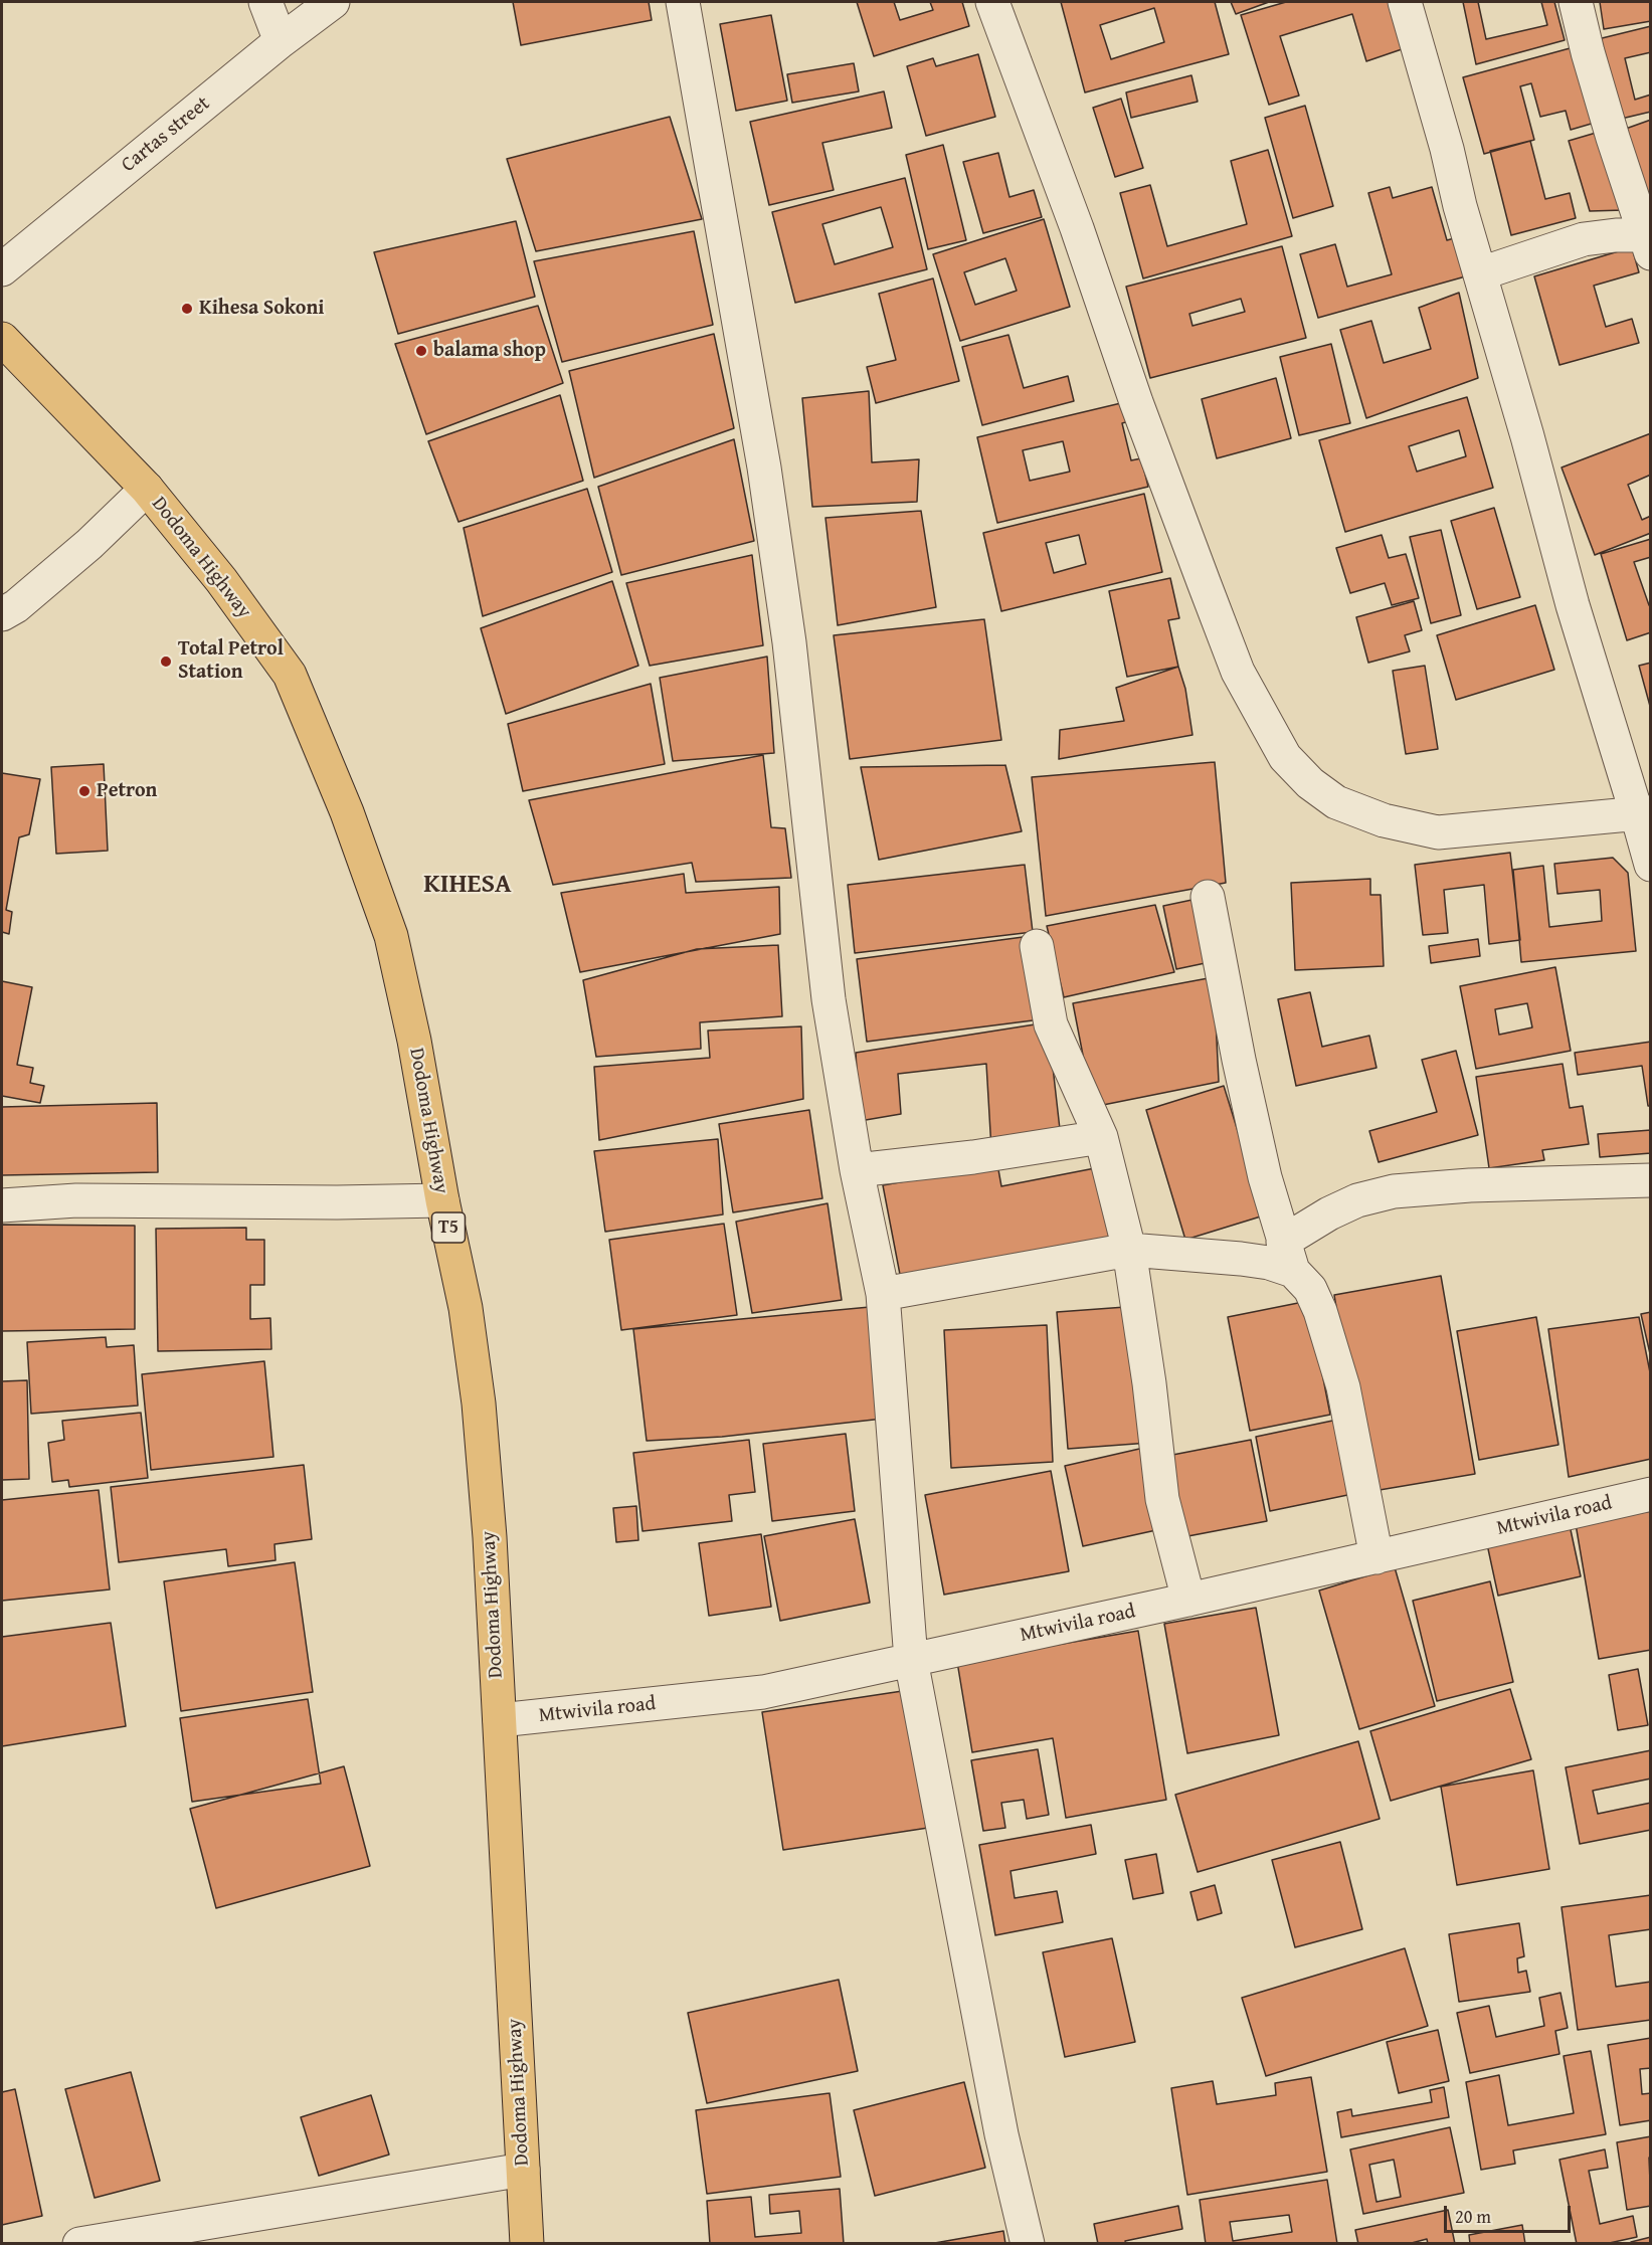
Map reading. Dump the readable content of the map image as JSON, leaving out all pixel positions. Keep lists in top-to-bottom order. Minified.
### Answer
{"streets":{"highway":["Dodoma Highway","T5"],"street":["Cartas street","Mtwivila road"]},"crossings":[["Dodoma Highway","Mtwivila road"]],"districts":["KIHESA"],"places":["Kihesa Sokoni","balama shop","Total Petrol Station","Petron"],"scale_bar":"20 m"}
